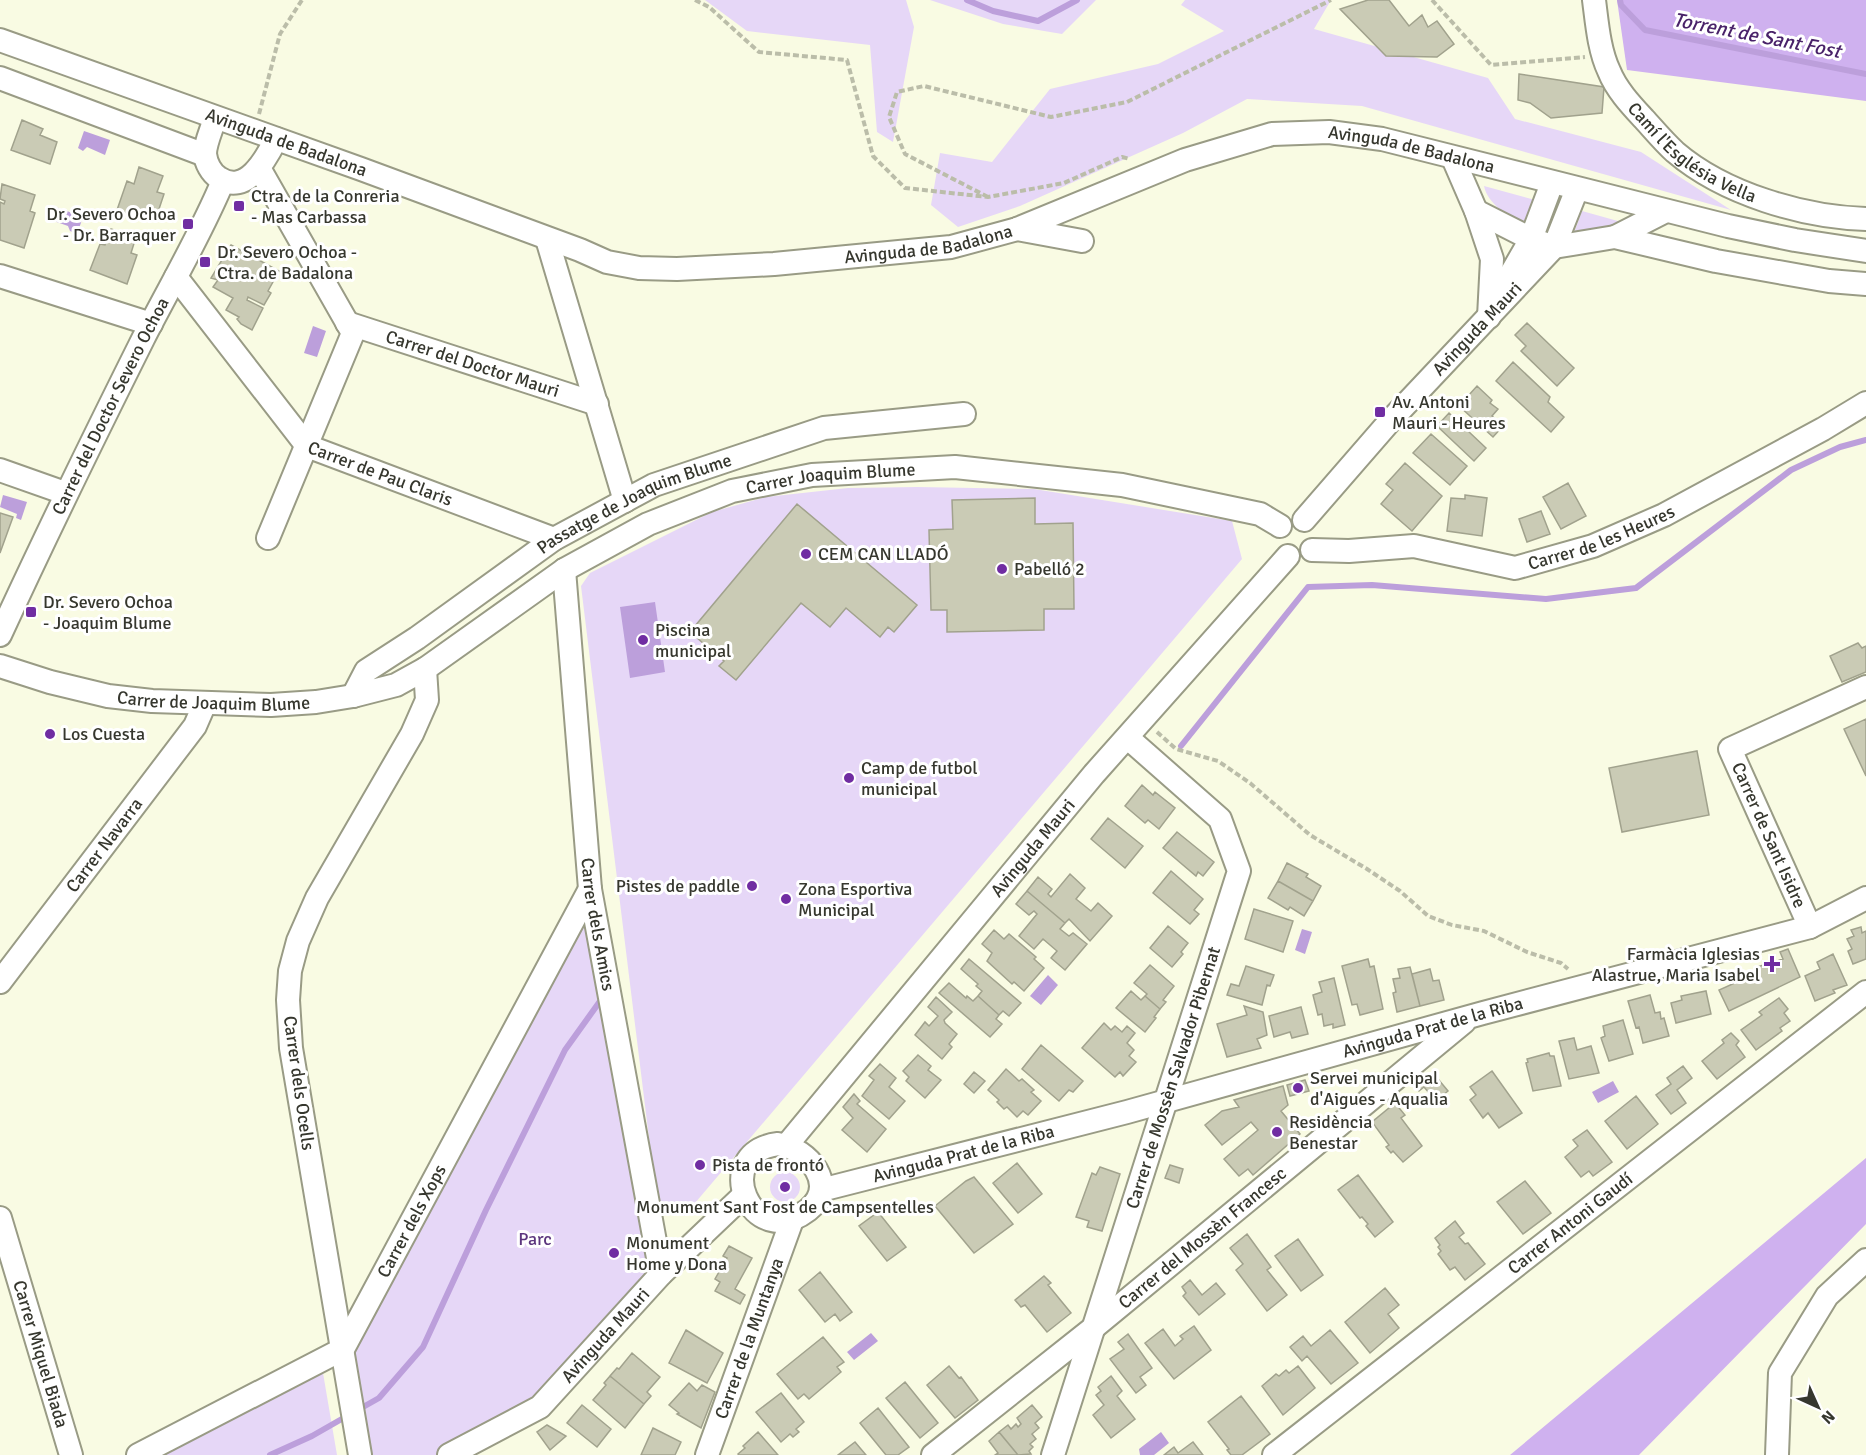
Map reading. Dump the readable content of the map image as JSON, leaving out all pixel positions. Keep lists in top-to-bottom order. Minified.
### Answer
{"streets":{"street":["Avinguda de Badalona","Camí l'Església Vella","Avinguda Mauri","Carrer del Doctor Mauri","Carrer del Doctor Severo Ochoa","Carrer de Pau Claris","Carrer Joaquim Blume","Passatge de Joaquim Blume","Carrer de les Heures","Carrer de Joaquim Blume","Carrer de Sant Isidre","Carrer Navarra","Carrer dels Amics","Avinguda Prat de la Riba","Carrer de Mossèn Salvador Pibernat","Carrer dels Ocells","Carrer dels Xops","Carrer Antoni Gaudí","Carrer del Mossèn Francesc","Carrer de la Muntanya","Carrer Miquel Biada"]},"crossings":[["Avinguda Mauri","Carrer Joaquim Blume"],["Avinguda Mauri","Carrer de les Heures"],["Avinguda Mauri","Carrer dels Amics"],["Avinguda Mauri","Avinguda Prat de la Riba"],["Avinguda Mauri","Carrer de Mossèn Salvador Pibernat"],["Avinguda Mauri","Carrer de la Muntanya"],["Carrer del Doctor Severo Ochoa","Carrer de Pau Claris"],["Carrer de Pau Claris","Passatge de Joaquim Blume"],["Carrer Joaquim Blume","Carrer de les Heures"],["Carrer Joaquim Blume","Carrer de Joaquim Blume"],["Carrer Joaquim Blume","Carrer dels Amics"],["Carrer Joaquim Blume","Carrer dels Ocells"],["Passatge de Joaquim Blume","Carrer de Joaquim Blume"],["Carrer de Joaquim Blume","Carrer Navarra"],["Carrer de Joaquim Blume","Carrer dels Ocells"],["Carrer de Sant Isidre","Avinguda Prat de la Riba"],["Carrer dels Amics","Carrer dels Xops"],["Avinguda Prat de la Riba","Carrer de Mossèn Salvador Pibernat"],["Avinguda Prat de la Riba","Carrer del Mossèn Francesc"],["Avinguda Prat de la Riba","Carrer de la Muntanya"],["Carrer de Mossèn Salvador Pibernat","Carrer del Mossèn Francesc"],["Carrer dels Ocells","Carrer dels Xops"]],"water":["Torrent de Sant Fost"],"parks":["Parc"],"places":{"transit":["Ctra. de la Conreria - Mas Carbassa","Dr. Severo Ochoa - Dr. Barraquer","Dr. Severo Ochoa - Ctra. de Badalona","Av. Antoni Mauri - Heures","Dr. Severo Ochoa - Joaquim Blume"],"other":["CEM CAN LLADÓ","Pabelló 2","Piscina municipal","Los Cuesta","Camp de futbol municipal","Pistes de paddle","Zona Esportiva Municipal","Servei municipal d'Aigues - Aqualia","Residència Benestar","Pista de frontó","Monument Sant Fost de Campsentelles","Monument Home y Dona"],"health":["Farmàcia Iglesias Alastrue, Maria Isabel"]},"north":"bottom right"}
